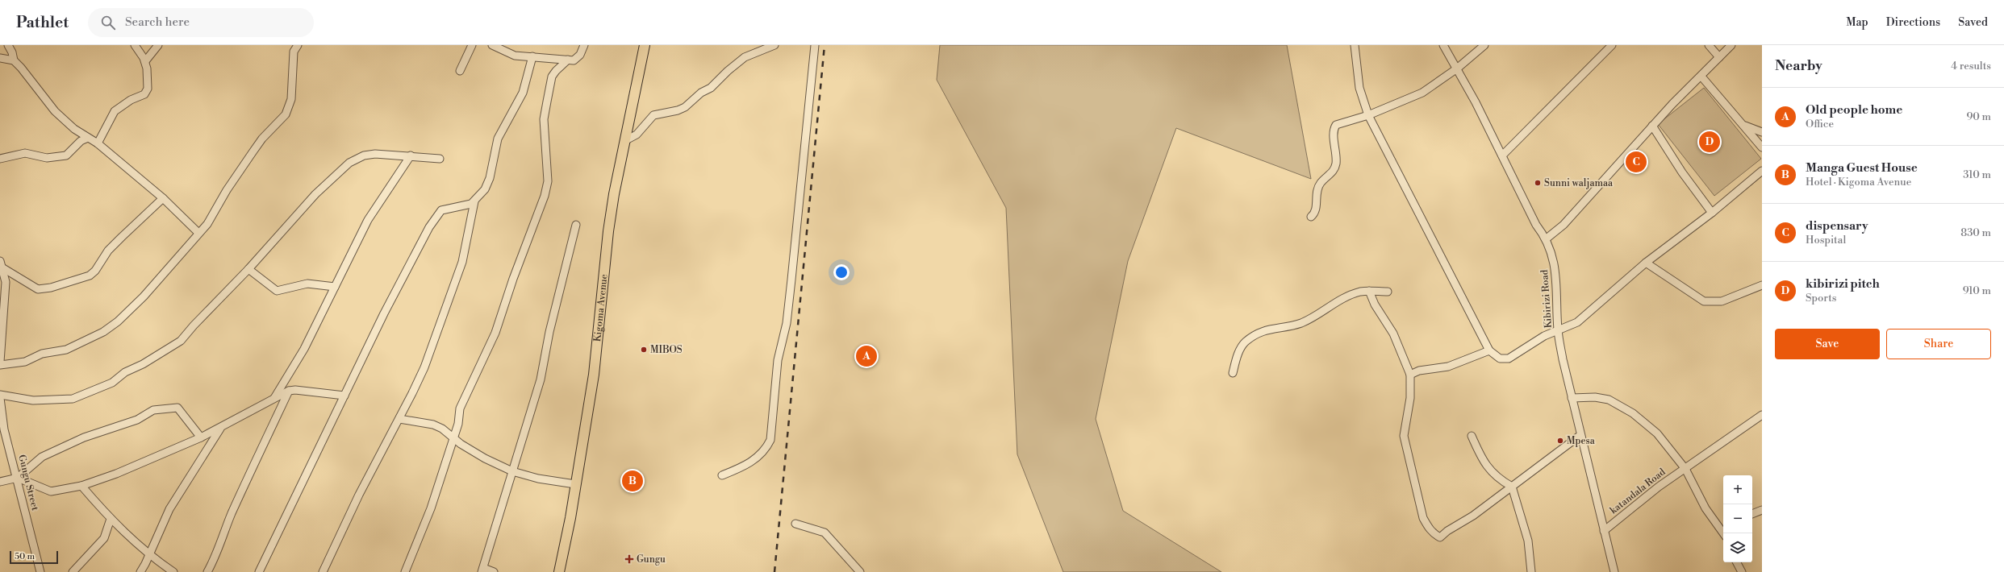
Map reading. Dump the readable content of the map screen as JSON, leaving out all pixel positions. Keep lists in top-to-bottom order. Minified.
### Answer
{"streets":{"main road":["Kigoma Avenue"],"street":["Kibirizi Road","Gungu Street","katandala Road"]},"crossings":[["Kibirizi Road","katandala Road"]],"places":{"other":["Sunni waljamaa","MIBOS","Mpesa"],"health":["Gungu"]},"scale_bar":"50 m","page":{"header":"Pathlet","search":"Search here","nav":["Map","Directions","Saved"],"heading":["Nearby","4 results"],"list":[{"mark":"A","name":"Old people home","note":"Office","value":"90 m"},{"mark":"B","name":"Manga Guest House","note":"Hotel · Kigoma Avenue","value":"310 m"},{"mark":"C","name":"dispensary","note":"Hospital","value":"830 m"},{"mark":"D","name":"kibirizi pitch","note":"Sports","value":"910 m"}],"pins":["D","C","A","B"],"buttons":["Save","Share"],"map_buttons":["+","−"],"scale":"50 m"}}
